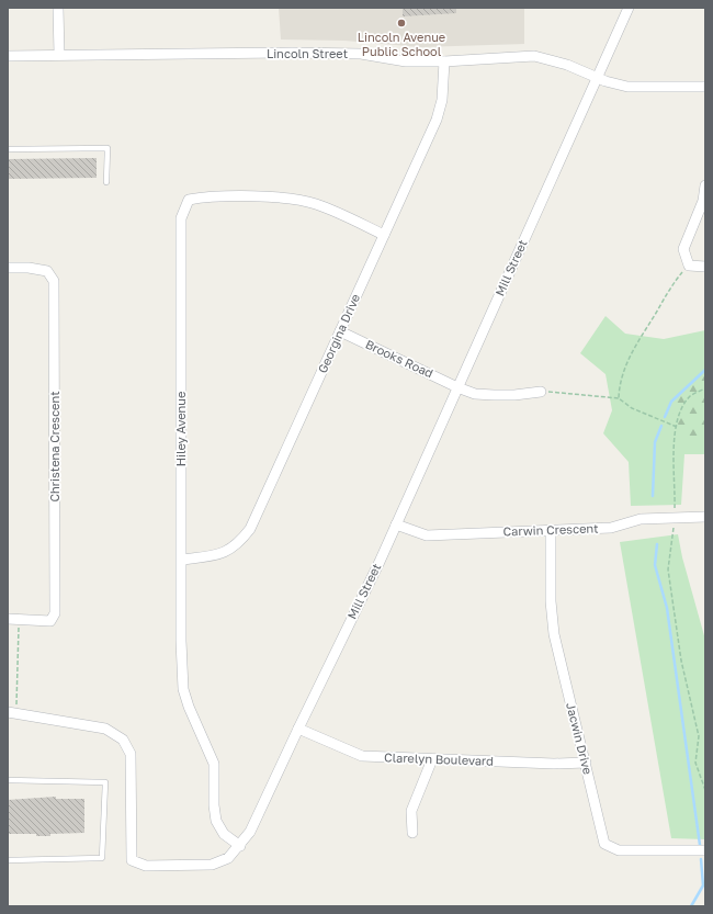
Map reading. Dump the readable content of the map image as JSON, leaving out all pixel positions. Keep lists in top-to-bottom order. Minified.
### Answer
{"streets":{"street":["Lincoln Street","Mill Street","Georgina Drive","Brooks Road","Hiley Avenue","Christena Crescent","Carwin Crescent","Jacwin Drive","Clarelyn Boulevard"]},"crossings":[["Lincoln Street","Mill Street"],["Lincoln Street","Georgina Drive"],["Mill Street","Brooks Road"],["Mill Street","Hiley Avenue"],["Mill Street","Carwin Crescent"],["Mill Street","Clarelyn Boulevard"],["Georgina Drive","Brooks Road"],["Georgina Drive","Hiley Avenue"],["Carwin Crescent","Jacwin Drive"],["Jacwin Drive","Clarelyn Boulevard"]],"places":["Lincoln Avenue Public School"]}
